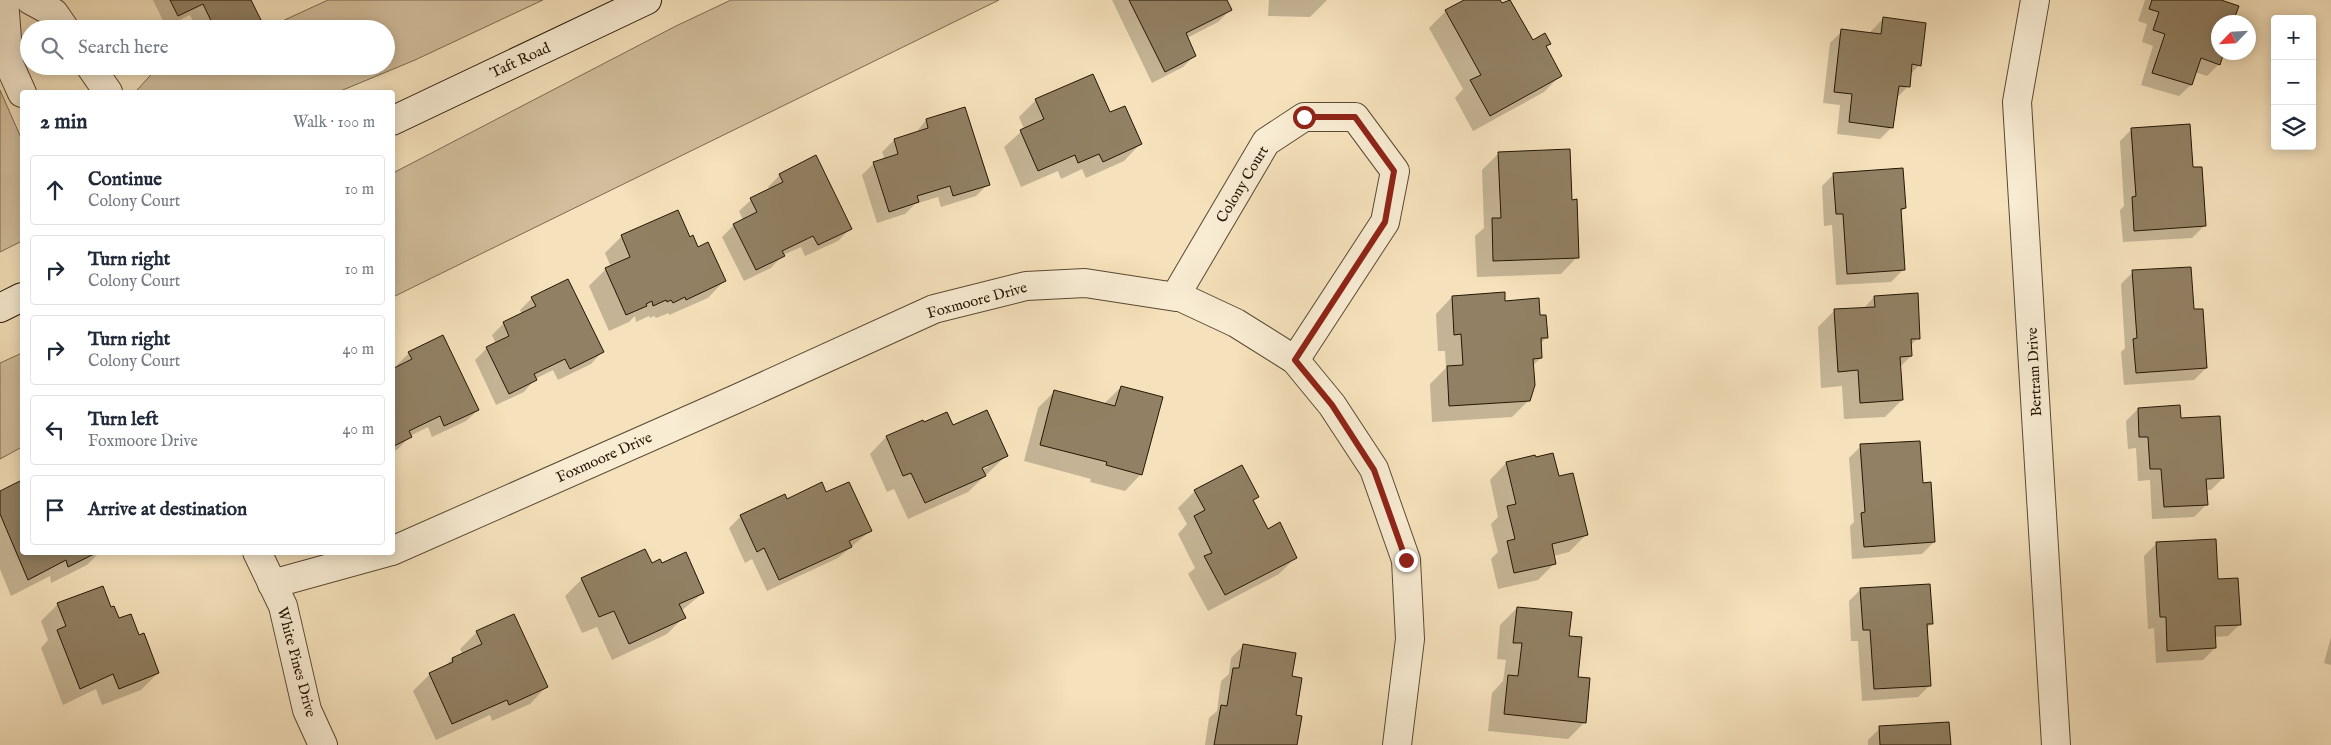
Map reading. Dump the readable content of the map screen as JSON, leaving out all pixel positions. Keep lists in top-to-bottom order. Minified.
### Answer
{"streets":{"street":["Taft Road","Colony Court","Foxmoore Drive","Bertram Drive","White Pines Drive"]},"crossings":[["Colony Court","Foxmoore Drive"]],"north":"bottom left","page":{"map_buttons":["+","−"],"search":"Search here","heading":["2 min","Walk · 100 m"],"list":[["Continue","Colony Court","10 m"],["Turn right","Colony Court","10 m"],["Turn right","Colony Court","40 m"],["Turn left","Foxmoore Drive","40 m"],"Arrive at destination"]}}
